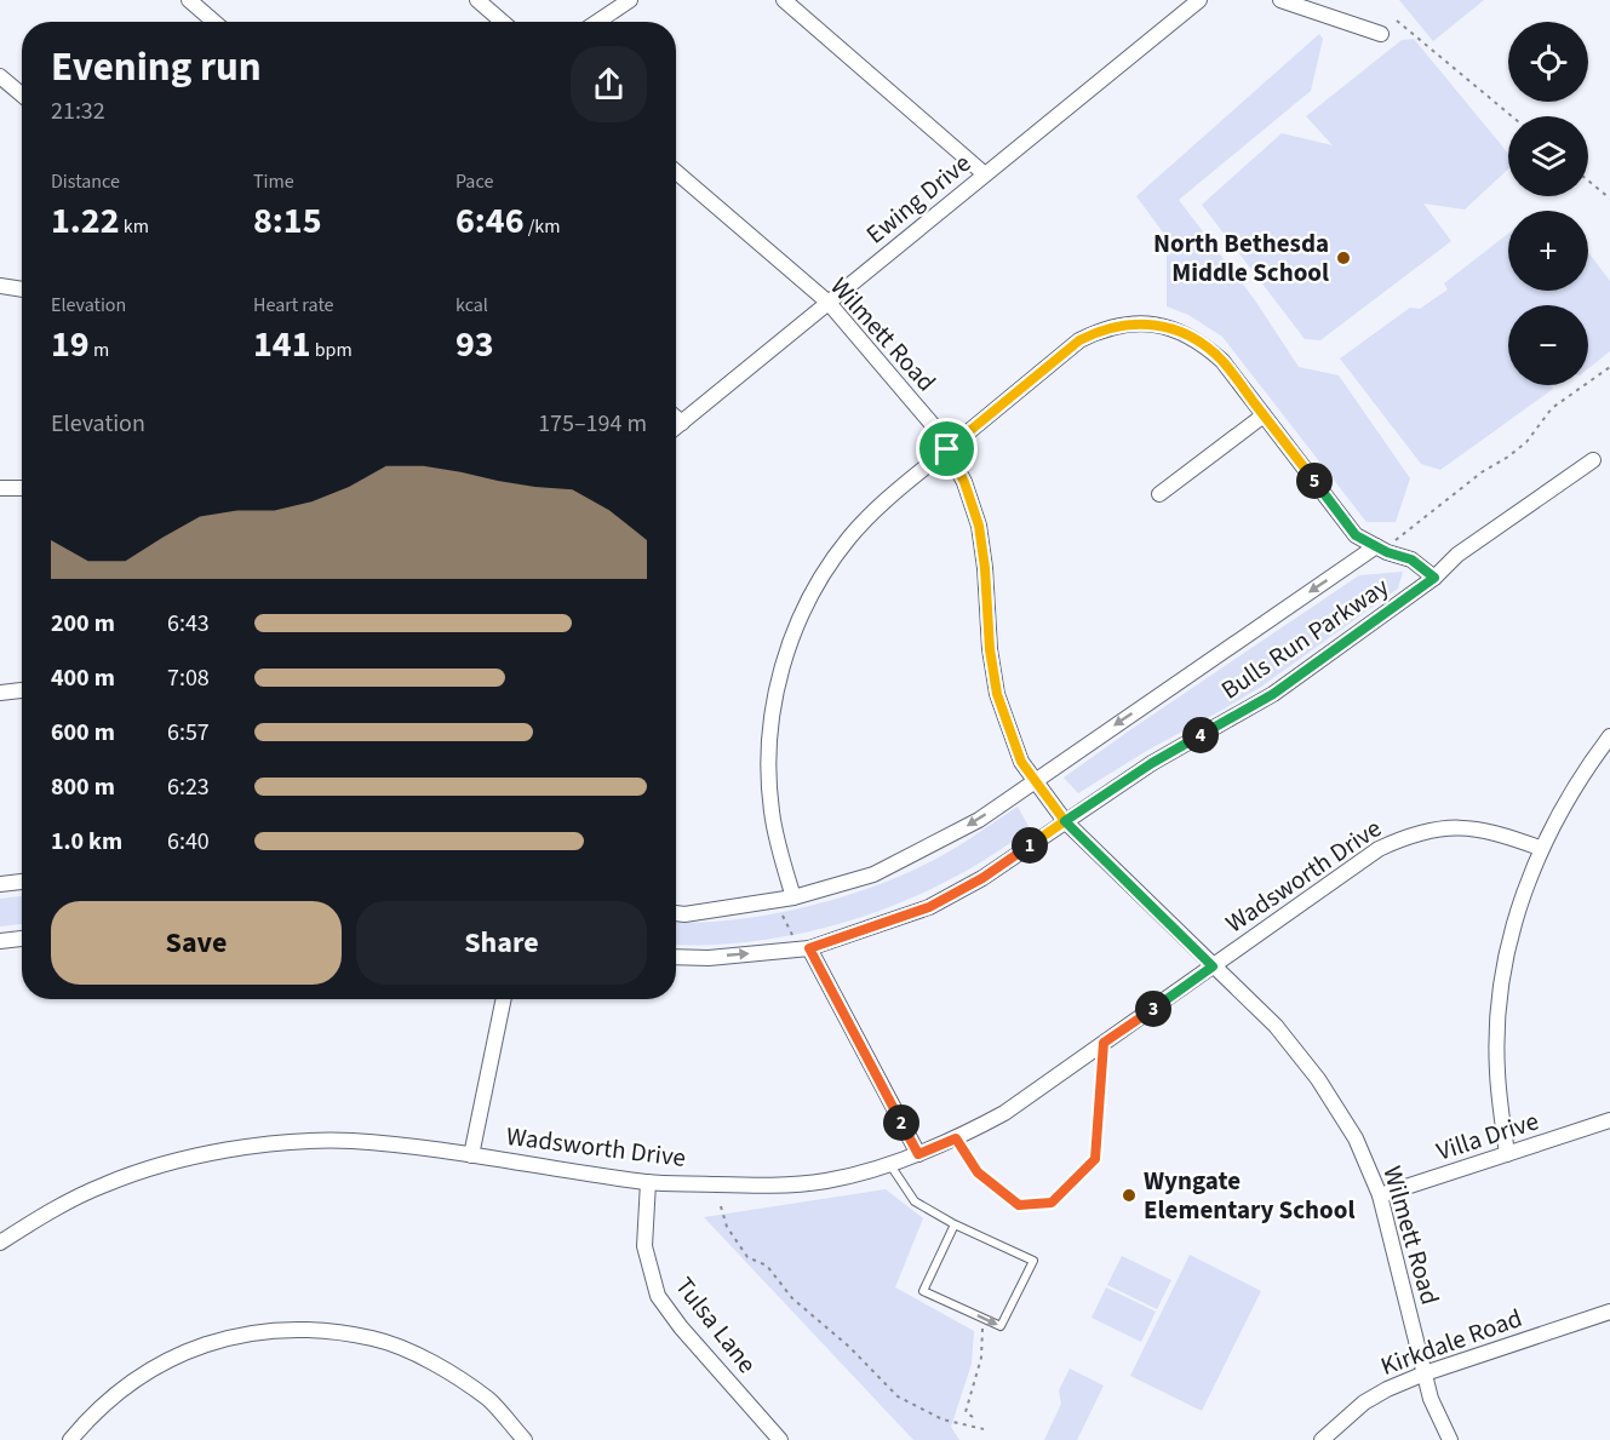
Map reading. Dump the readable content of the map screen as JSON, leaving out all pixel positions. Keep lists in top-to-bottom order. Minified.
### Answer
{"streets":{"street":["Ewing Drive","Wilmett Road","Bulls Run Parkway","Wadsworth Drive","Villa Drive","Tulsa Lane","Kirkdale Road"]},"crossings":[["Ewing Drive","Wilmett Road"],["Wilmett Road","Bulls Run Parkway"],["Wilmett Road","Wadsworth Drive"],["Wilmett Road","Villa Drive"],["Wilmett Road","Kirkdale Road"],["Wadsworth Drive","Tulsa Lane"]],"places":["North Bethesda Middle School","Wyngate Elementary School"],"page":{"map_buttons":["+","−"],"heading":["Evening run","21:32"],"stats":[["Distance","1.22 km"],["Time","8:15"],["Pace","6:46 /km"],["Elevation","19 m"],["Heart rate","141 bpm"],["kcal","93"]],"chart":["Elevation","175–194 m"],"pins":["5","4","1","3","2"],"list":[{"name":"200 m","note":"6:43"},{"name":"400 m","note":"7:08"},{"name":"600 m","note":"6:57"},{"name":"800 m","note":"6:23"},{"name":"1.0 km","note":"6:40"}],"buttons":["Save","Share"]}}
